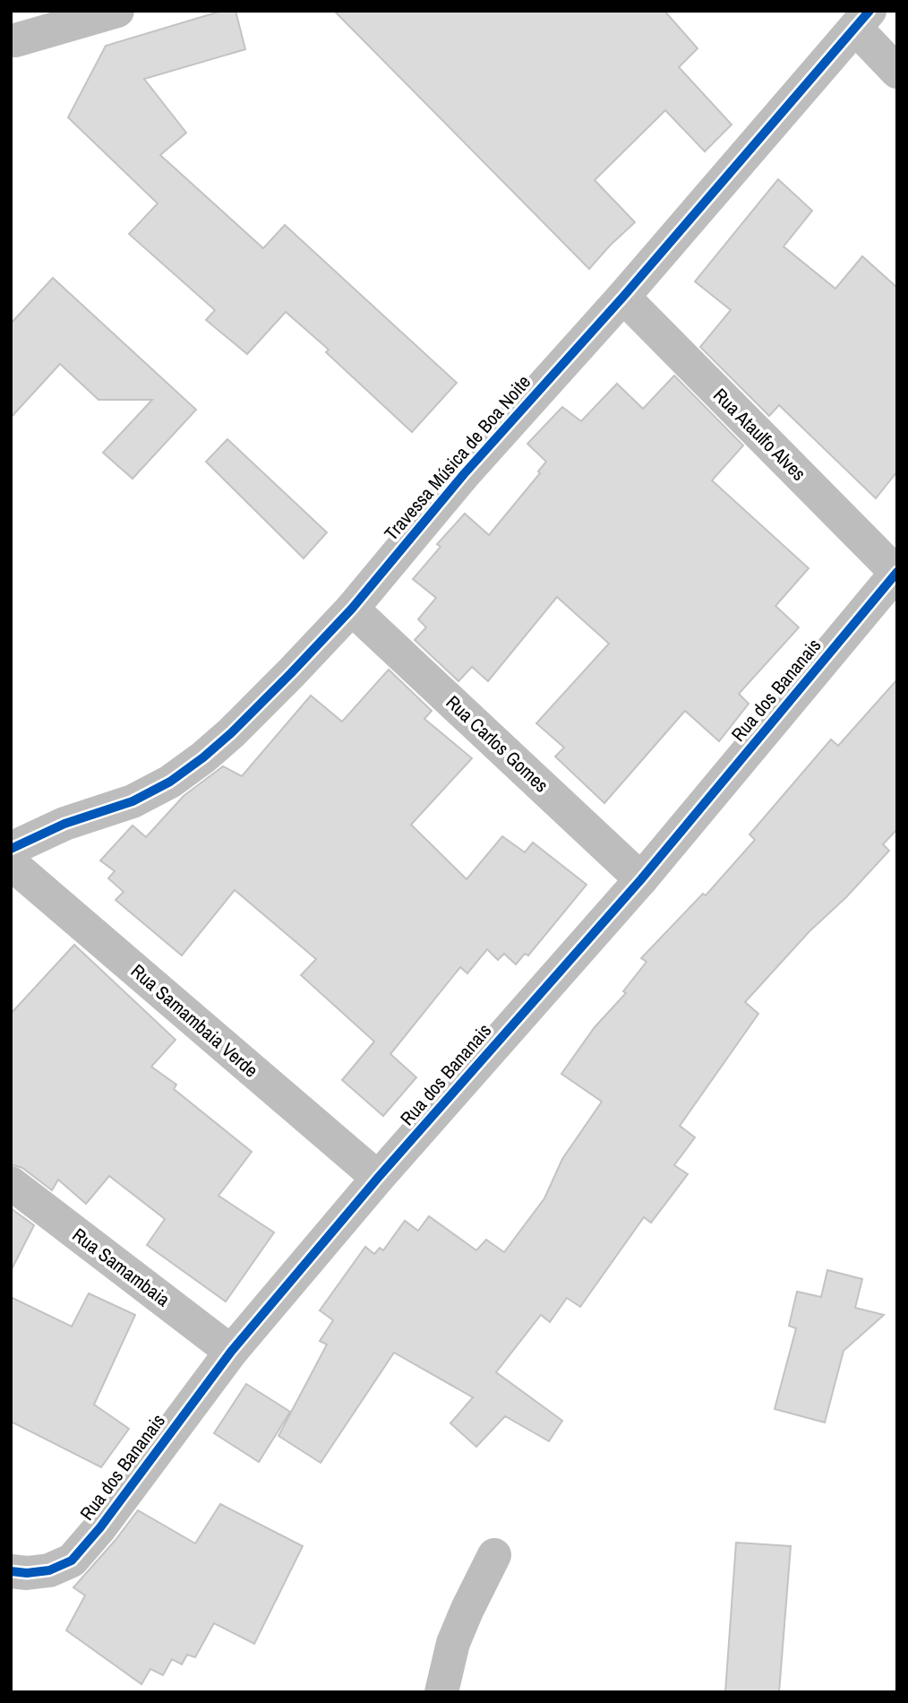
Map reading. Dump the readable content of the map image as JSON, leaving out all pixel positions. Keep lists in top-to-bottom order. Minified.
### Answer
{"streets":{"street":["Rua Ataulfo Alves","Travessa Música de Boa Noite","Rua dos Bananais","Rua Carlos Gomes","Rua Samambaia Verde","Rua Samambaia"]},"crossings":[["Rua Ataulfo Alves","Travessa Música de Boa Noite"],["Rua Ataulfo Alves","Rua dos Bananais"],["Travessa Música de Boa Noite","Rua Carlos Gomes"],["Rua dos Bananais","Rua Carlos Gomes"],["Rua dos Bananais","Rua Samambaia Verde"],["Rua dos Bananais","Rua Samambaia"]]}
